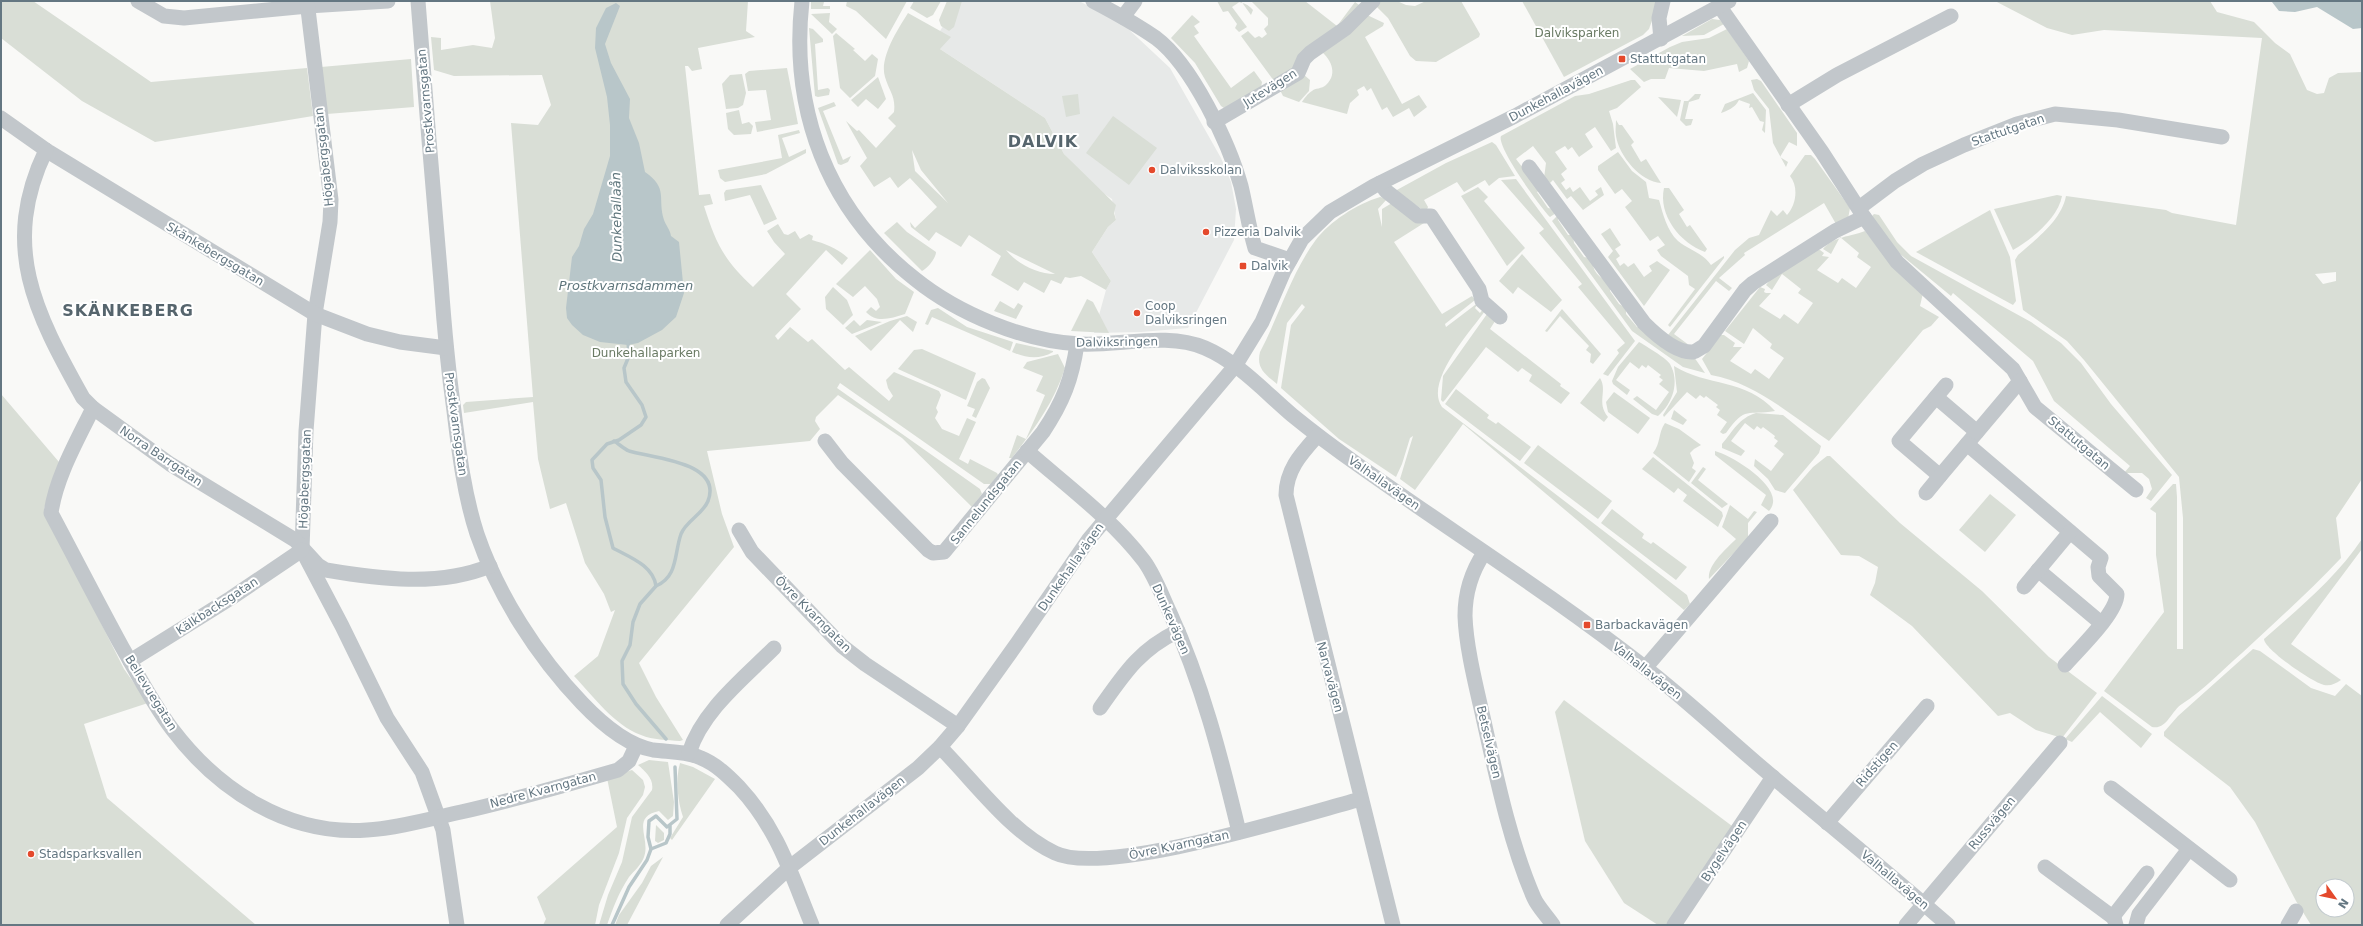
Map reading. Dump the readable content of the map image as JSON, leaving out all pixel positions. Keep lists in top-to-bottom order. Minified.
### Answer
{"streets":{"street":["Jutevägen","Dunkehallavägen","Prostkvarnsgatan","Stattutgatan","Högabergsgatan","Skänkebergsgatan","Dalviksringen","Norra Barrgatan","Valhallavägen","Sannelundsgatan","Kälkbacksgatan","Övre Kvarngatan","Dunkevägen","Narvavägen","Bellevuegatan","Betselvägen","Ridstigen","Nedre Kvarngatan","Russvägen","Bygelvägen"]},"crossings":[["Dunkehallavägen","Prostkvarnsgatan"],["Dunkehallavägen","Stattutgatan"],["Dunkehallavägen","Dalviksringen"],["Dunkehallavägen","Valhallavägen"],["Dunkehallavägen","Övre Kvarngatan"],["Dunkehallavägen","Dunkevägen"],["Prostkvarnsgatan","Skänkebergsgatan"],["Prostkvarnsgatan","Norra Barrgatan"],["Prostkvarnsgatan","Nedre Kvarngatan"],["Högabergsgatan","Skänkebergsgatan"],["Högabergsgatan","Norra Barrgatan"],["Högabergsgatan","Kälkbacksgatan"],["Högabergsgatan","Bellevuegatan"],["Högabergsgatan","Nedre Kvarngatan"],["Skänkebergsgatan","Norra Barrgatan"],["Dalviksringen","Valhallavägen"],["Dalviksringen","Sannelundsgatan"],["Norra Barrgatan","Kälkbacksgatan"],["Norra Barrgatan","Bellevuegatan"],["Valhallavägen","Narvavägen"],["Valhallavägen","Betselvägen"],["Valhallavägen","Ridstigen"],["Valhallavägen","Russvägen"],["Valhallavägen","Bygelvägen"],["Sannelundsgatan","Dunkevägen"],["Kälkbacksgatan","Bellevuegatan"],["Övre Kvarngatan","Dunkevägen"],["Övre Kvarngatan","Narvavägen"],["Bellevuegatan","Nedre Kvarngatan"]],"districts":["DALVIK","SKÄNKEBERG"],"water":["Dunkehallaån","Prostkvarnsdammen"],"parks":["Dalviksparken","Dunkehallaparken"],"places":{"transit":["Stattutgatan","Dalvik","Barbackavägen"],"other":["Dalviksskolan","Pizzeria Dalvik","Coop Dalviksringen","Stadsparksvallen"]},"north":"bottom right"}
